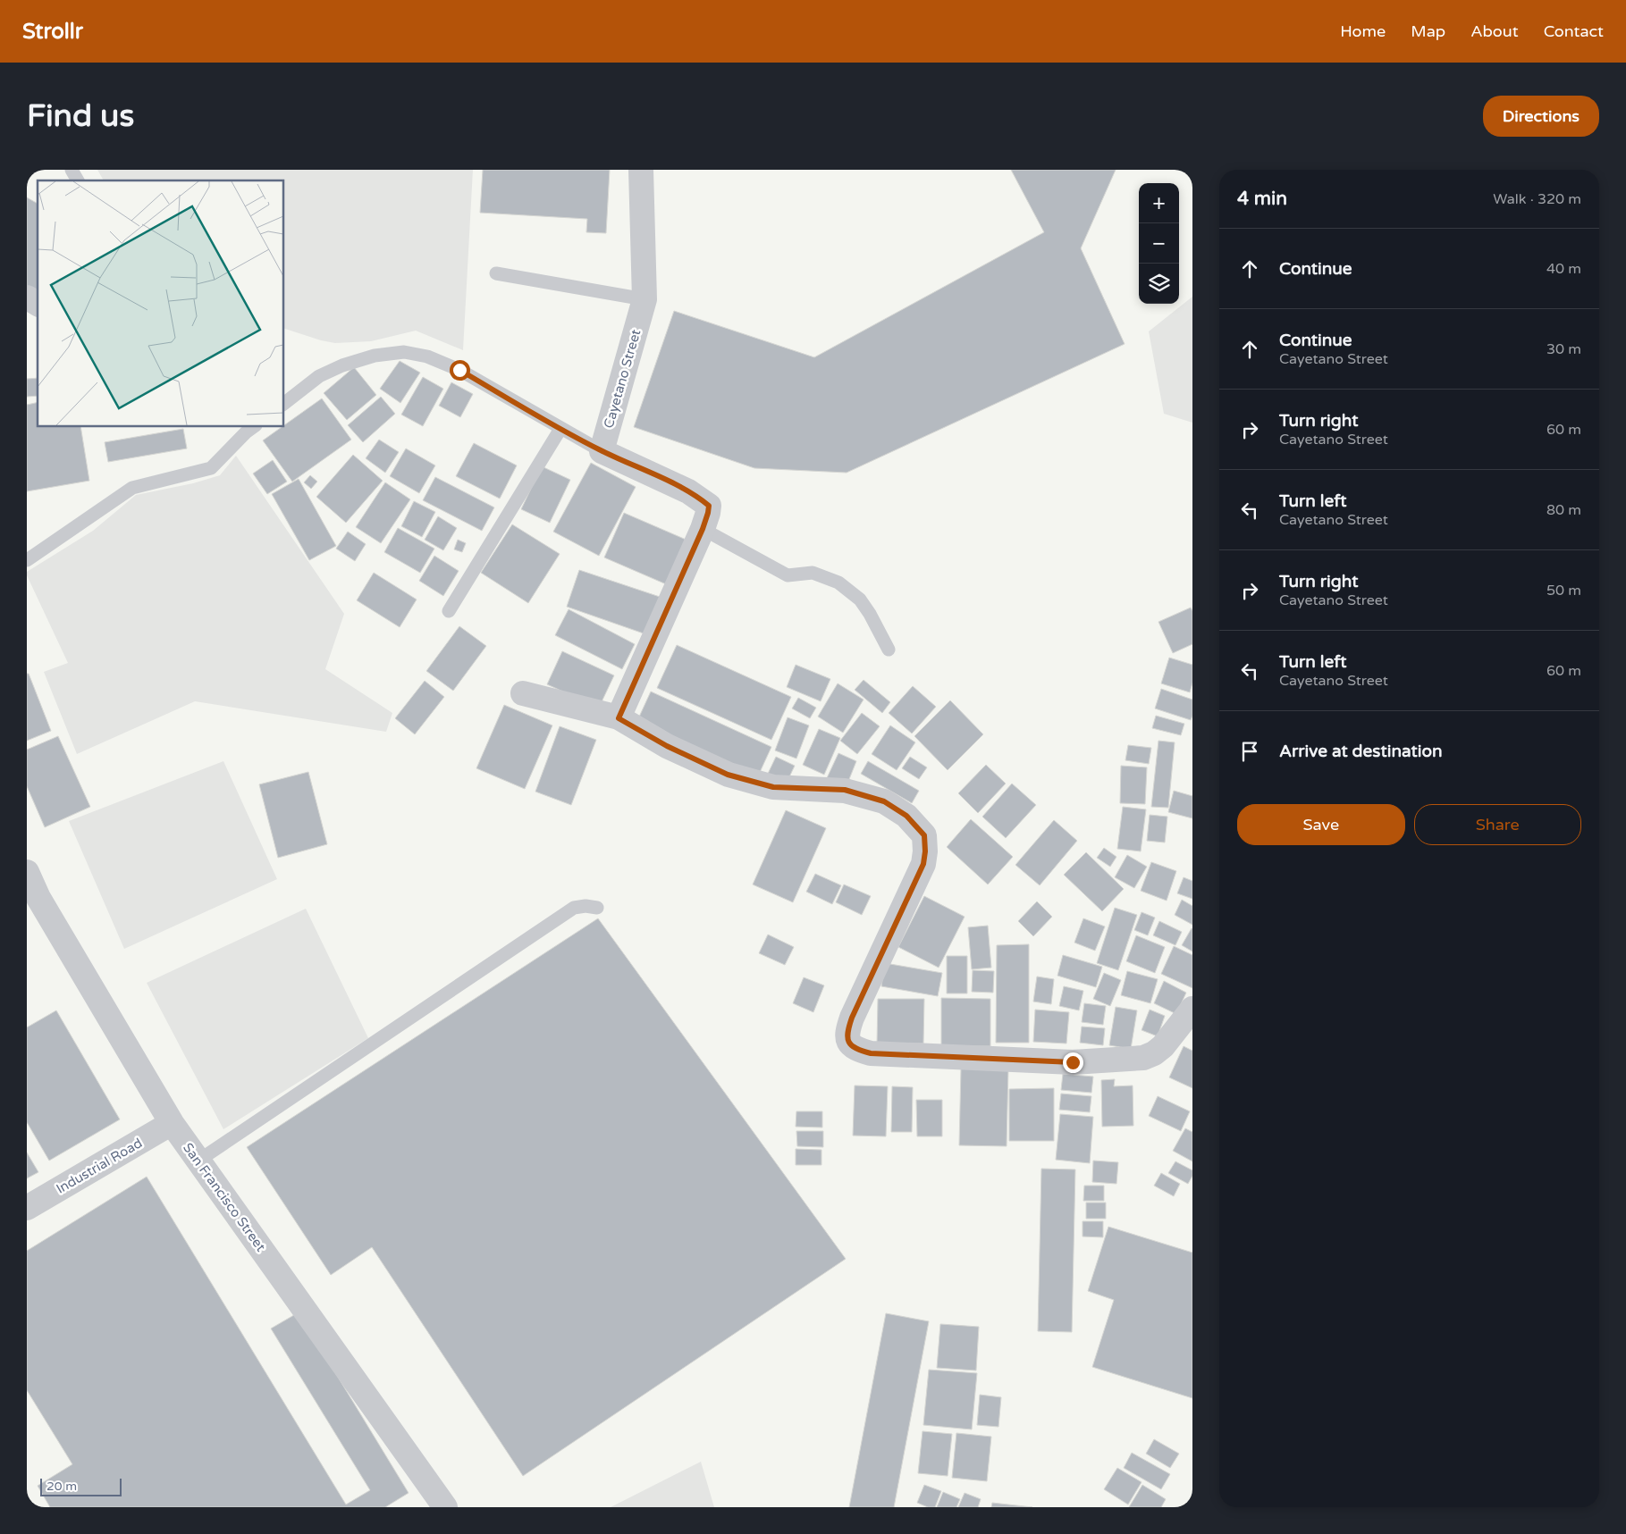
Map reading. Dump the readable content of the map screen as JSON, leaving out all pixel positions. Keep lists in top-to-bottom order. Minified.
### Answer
{"streets":{"street":["Cayetano Street","Industrial Road","San Francisco Street"]},"crossings":[["Industrial Road","San Francisco Street"]],"scale_bar":"20 m","page":{"header":"Strollr","nav":["Home","Map","About","Contact"],"buttons":["Directions",["Save","Share"]],"title":"Find us","heading":["4 min","Walk · 320 m"],"map_buttons":["+","−"],"list":[["Continue","40 m"],["Continue","Cayetano Street","30 m"],["Turn right","Cayetano Street","60 m"],["Turn left","Cayetano Street","80 m"],["Turn right","Cayetano Street","50 m"],["Turn left","Cayetano Street","60 m"],"Arrive at destination"],"scale":"20 m"}}
